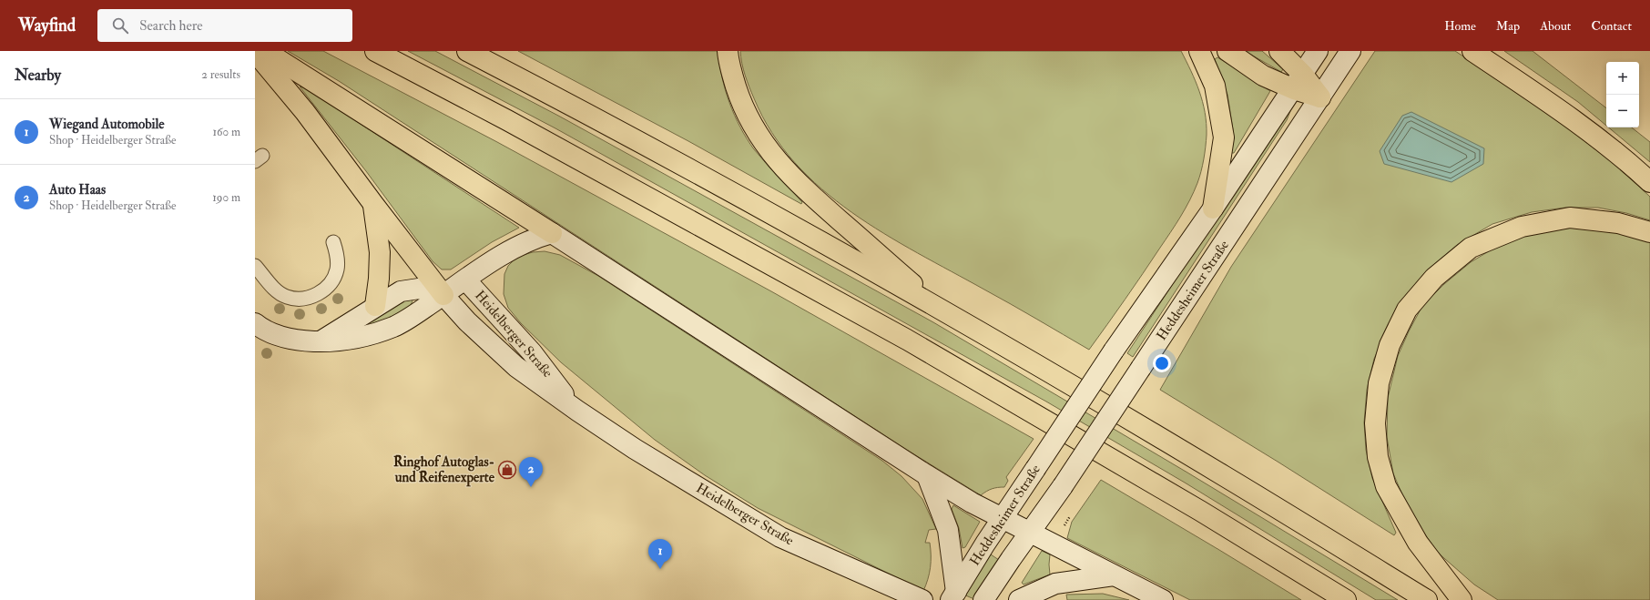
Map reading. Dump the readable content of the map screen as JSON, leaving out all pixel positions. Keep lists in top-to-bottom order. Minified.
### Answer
{"streets":{"main road":["Heddesheimer Straße","Heidelberger Straße"]},"places":{"shop":["Ringhof Autoglas- und Reifenexperte"]},"page":{"header":"Wayfind","search":"Search here","nav":["Home","Map","About","Contact"],"heading":["Nearby","2 results"],"map_buttons":["+","−"],"list":[{"mark":"1","name":"Wiegand Automobile","note":"Shop · Heidelberger Straße","value":"160 m"},{"mark":"2","name":"Auto Haas","note":"Shop · Heidelberger Straße","value":"190 m"}],"pins":["2","1"]}}
